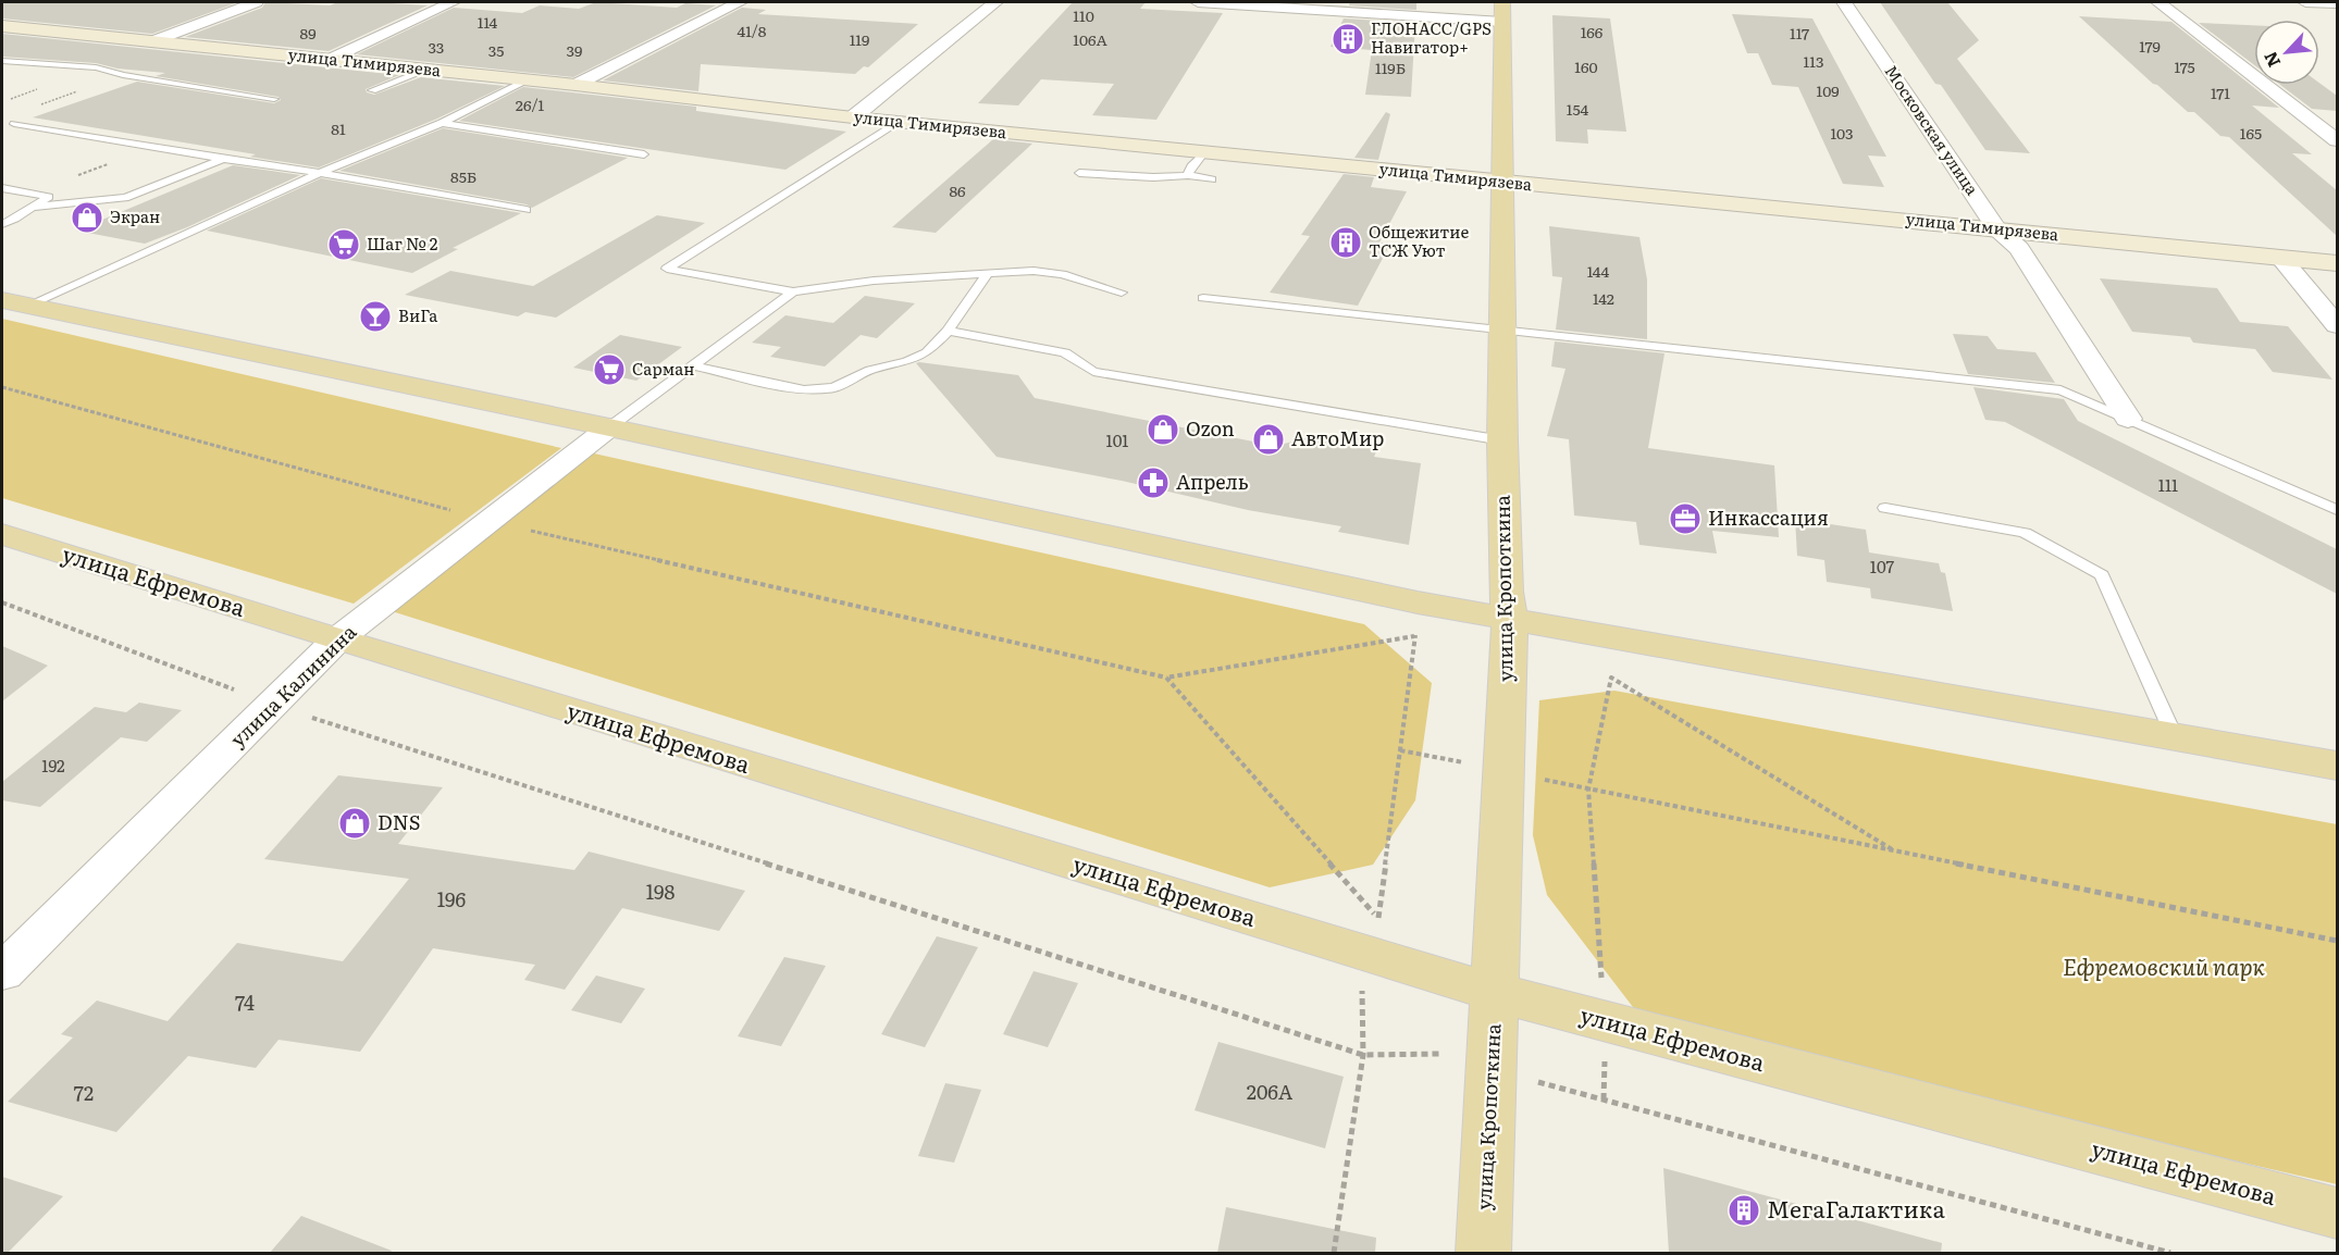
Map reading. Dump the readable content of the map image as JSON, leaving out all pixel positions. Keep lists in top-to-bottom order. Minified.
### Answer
{"streets":{"main road":["улица Ефремова","улица Кропоткина"],"street":["улица Тимирязева","Московская улица","улица Калинина"]},"crossings":[["улица Тимирязева","Московская улица"],["улица Тимирязева","улица Кропоткина"],["улица Ефремова","улица Кропоткина"],["улица Ефремова","улица Калинина"]],"parks":["Ефремовский парк"],"places":{"building":["ГЛОНАСС/GPS Навигатор+","Общежитие ТСЖ Уют","МегаГалактика"],"shop":["Экран","Ozon","АвтоМир","DNS"],"supermarket":["Шаг № 2","Сарман"],"bar":["ВиГа"],"pharmacy":["Апрель"],"office":["Инкассация"]},"house_numbers":["110","114","41/8","166","89","117","119","106А","179","33","35","39","113","160","175","119Б","109","171","26/1","154","81","103","165","85Б","86","144","142","101","111","107","192","198","196","74","206А","72"],"north":"bottom left"}
